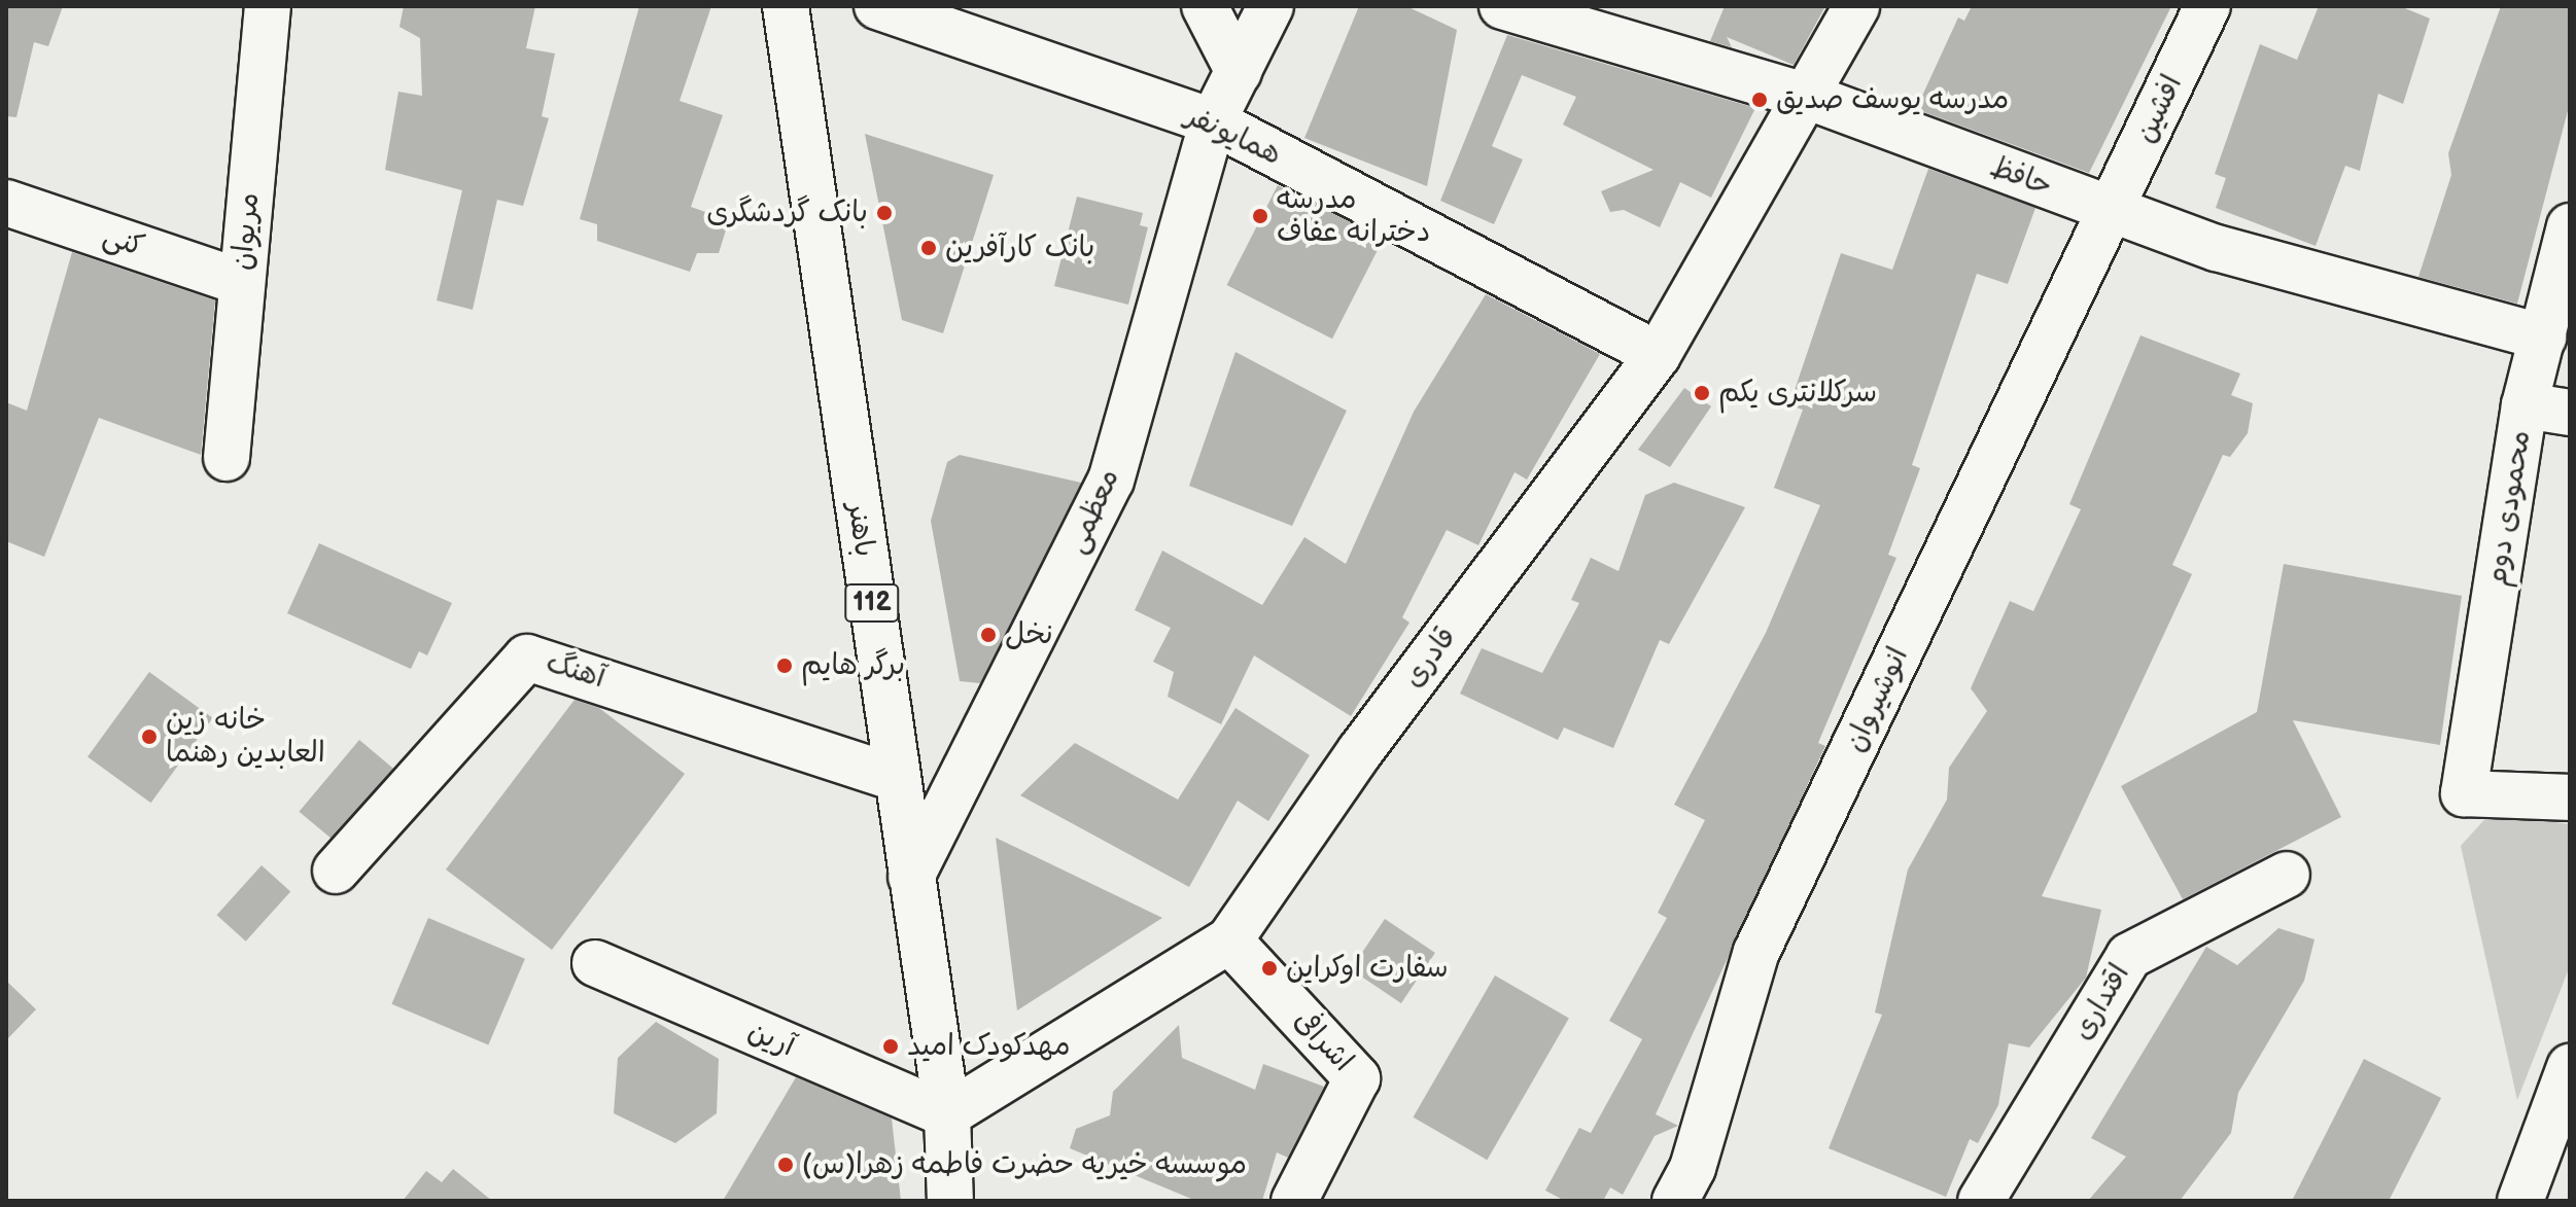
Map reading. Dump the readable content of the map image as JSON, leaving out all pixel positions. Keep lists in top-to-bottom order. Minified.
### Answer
{"streets":{"street":["افشین","همایونفر","حافظ","مریوان","کنی","محمودی دوم","معظمی","باهنر","112","قادری","آهنگ","انوشیروان","اقتداری","آرین","اشرافی"]},"crossings":[["افشین","حافظ"],["افشین","انوشیروان"],["همایونفر","معظمی"],["همایونفر","قادری"],["حافظ","محمودی دوم"],["حافظ","قادری"],["حافظ","انوشیروان"],["مریوان","کنی"],["معظمی","باهنر"],["باهنر","قادری"],["باهنر","آهنگ"],["باهنر","آرین"],["قادری","آرین"],["قادری","اشرافی"]],"places":["مدرسه یوسف صدیق","بانک گردشگری","مدرسه دخترانه عفاف","بانک کارآفرین","سرکلانتری یکم","نخل","برگر هایم","خانه زین العابدین رهنما","سفارت اوکراین","مهدکودک امید","موسسه خیریه حضرت فاطمه زهرا(س)"]}
